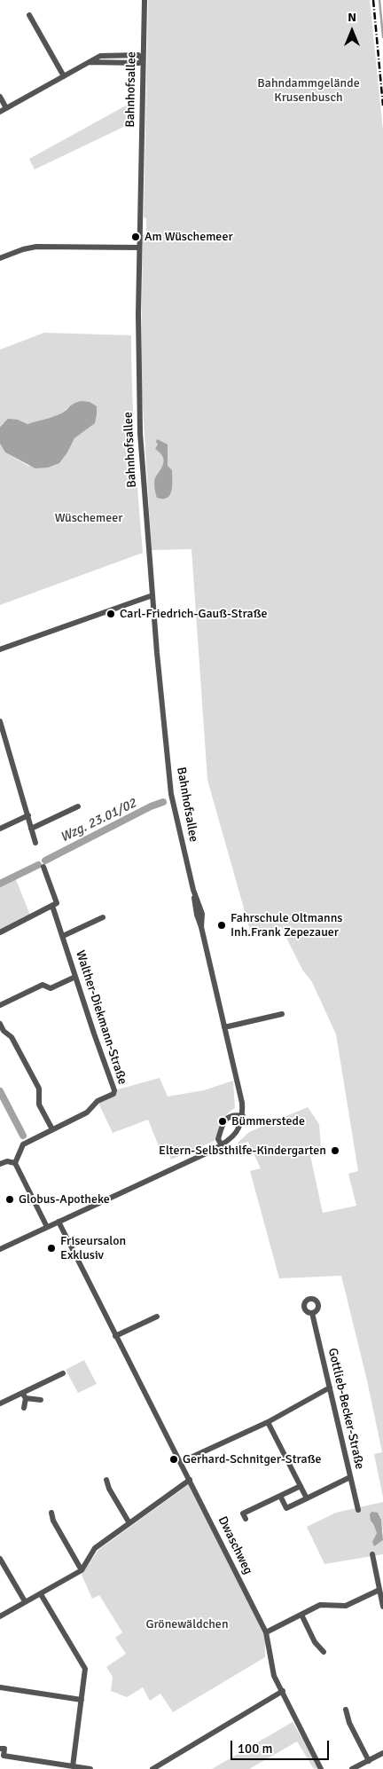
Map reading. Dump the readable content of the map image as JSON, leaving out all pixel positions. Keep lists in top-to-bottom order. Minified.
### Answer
{"streets":{"street":["Bahnhofsallee","Walther-Diekmann-Straße","Gottlieb-Becker-Straße","Dwaschweg"]},"water":["Wzg. 23.01/02"],"parks":["Bahndammgelände Krusenbusch","Wüschemeer","Grönewäldchen"],"places":["Am Wüschemeer","Carl-Friedrich-Gauß-Straße","Fahrschule Oltmanns Inh.Frank Zepezauer","Bümmerstede","Eltern-Selbsthilfe-Kindergarten","Globus-Apotheke","Friseursalon Exklusiv","Gerhard-Schnitger-Straße"],"scale_bar":"100 m","north":"top"}
